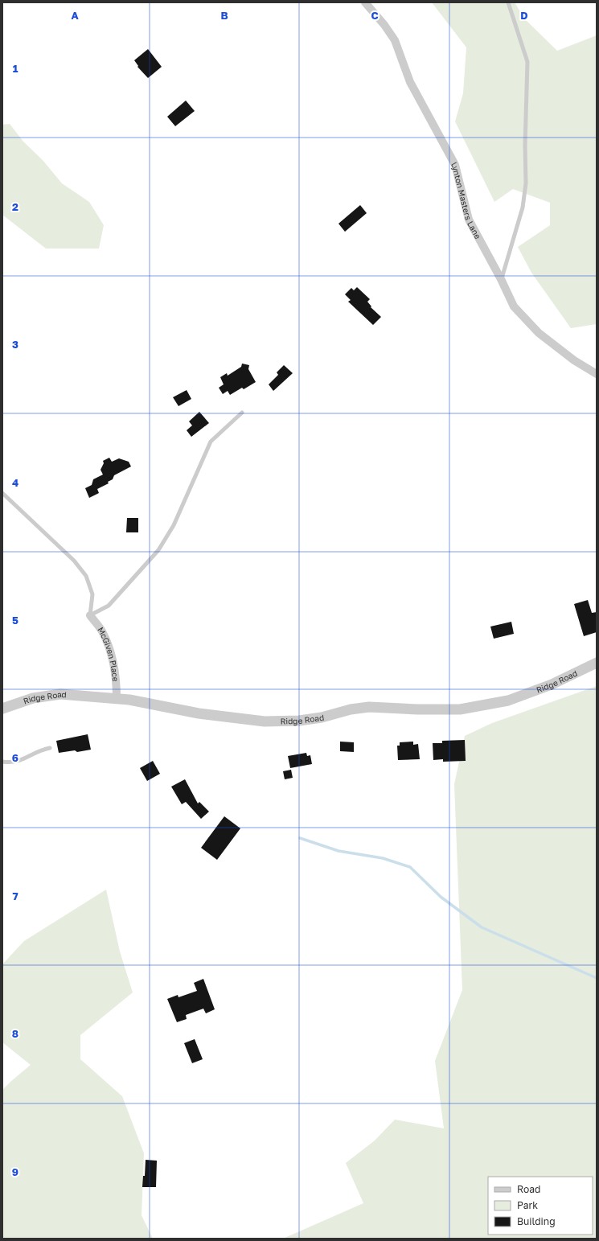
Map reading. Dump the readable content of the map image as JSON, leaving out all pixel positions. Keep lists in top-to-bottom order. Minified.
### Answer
{"streets":{"street":["Lynton Masters Lane","McGiven Place","Ridge Road"]},"crossings":[["McGiven Place","Ridge Road"]],"legend":["Road","Park","Building"],"grid":{"columns":["A","B","C","D"],"rows":["1","2","3","4","5","6","7","8","9"]}}
